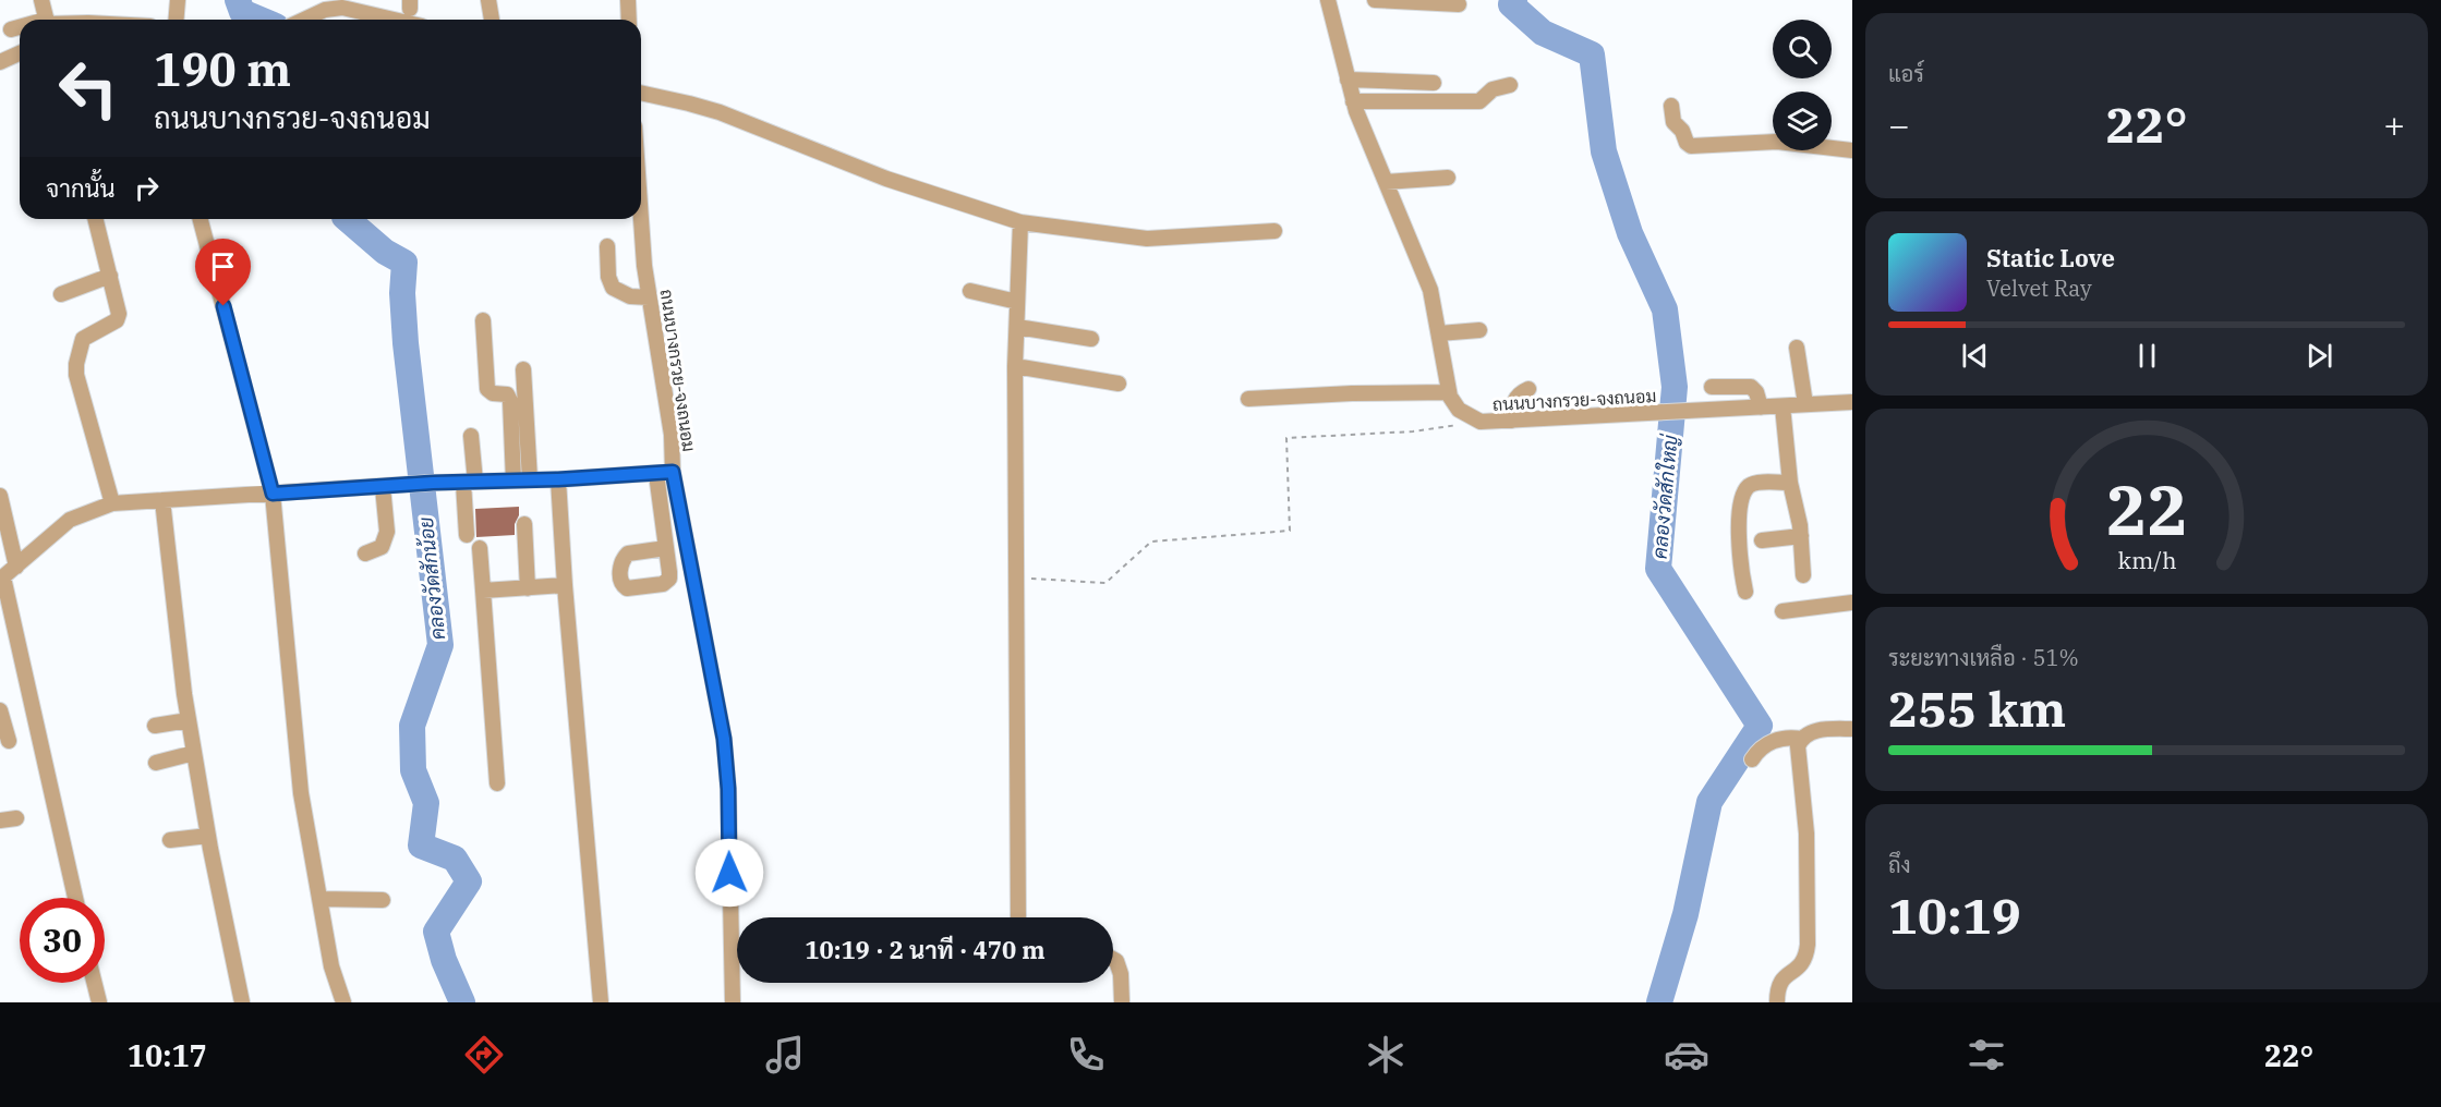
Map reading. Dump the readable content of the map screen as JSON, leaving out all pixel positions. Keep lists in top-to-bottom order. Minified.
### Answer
{"streets":{"street":["ถนนบางกรวย-จงถนอม"]},"water":["คลองวัดสักใหญ่","คลองวัดสักน้อย"],"page":{"tile":["แอร์",["ระยะทางเหลือ · 51%","255 km"],["ถึง","10:19"]],"turn":["190 m","ถนนบางกรวย-จงถนอม"],"heat":["−","22°","+"],"then":"จากนั้น","song":["Static Love","Velvet Ray"],"limit":"30","trip":"10:19 · 2 นาที · 470 m","tabs":["10:17","22°"],"gauge":["22","km/h"]}}
